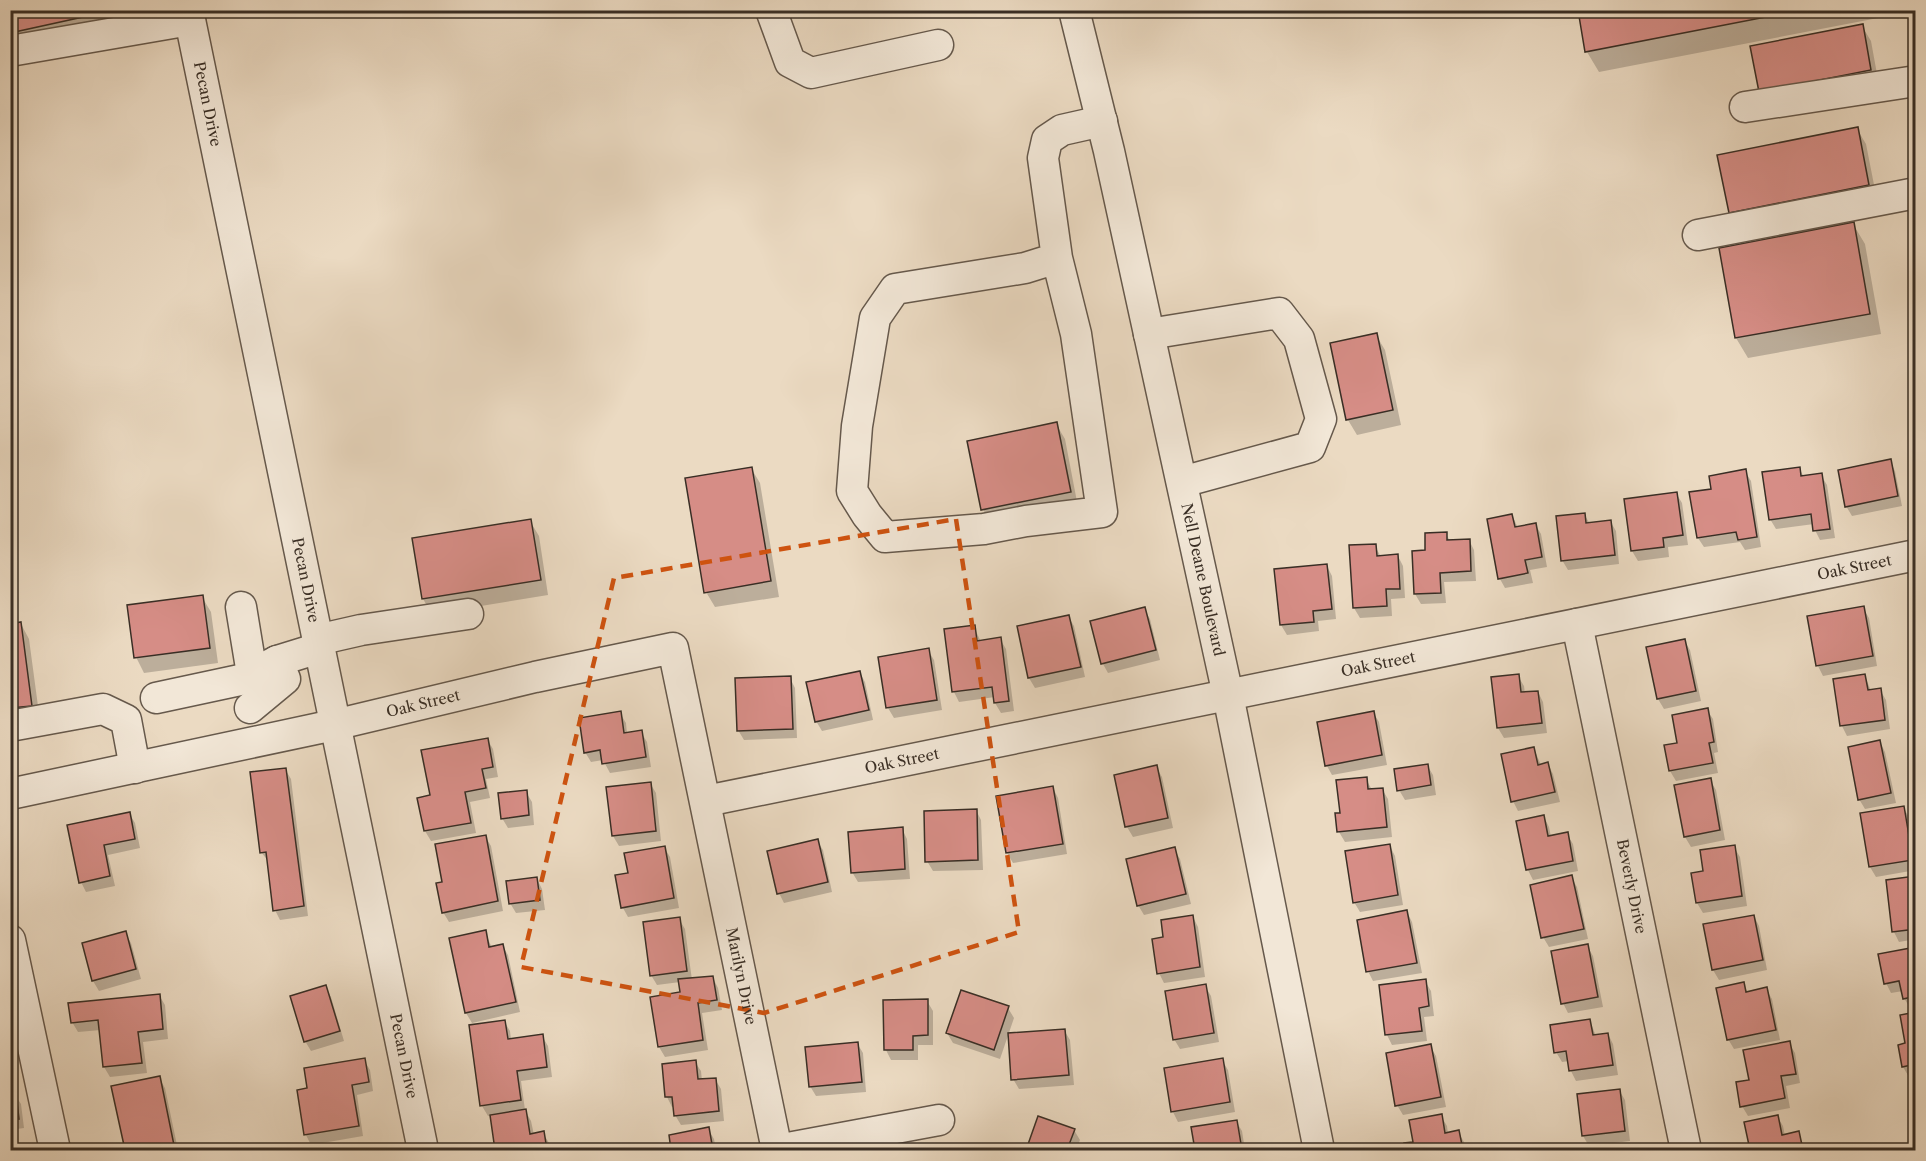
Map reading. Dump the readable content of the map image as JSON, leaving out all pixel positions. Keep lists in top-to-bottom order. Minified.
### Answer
{"streets":{"street":["Pecan Drive","Oak Street","Nell Deane Boulevard","Beverly Drive","Marilyn Drive"]},"crossings":[["Pecan Drive","Oak Street"],["Oak Street","Nell Deane Boulevard"],["Oak Street","Beverly Drive"],["Oak Street","Marilyn Drive"]]}
